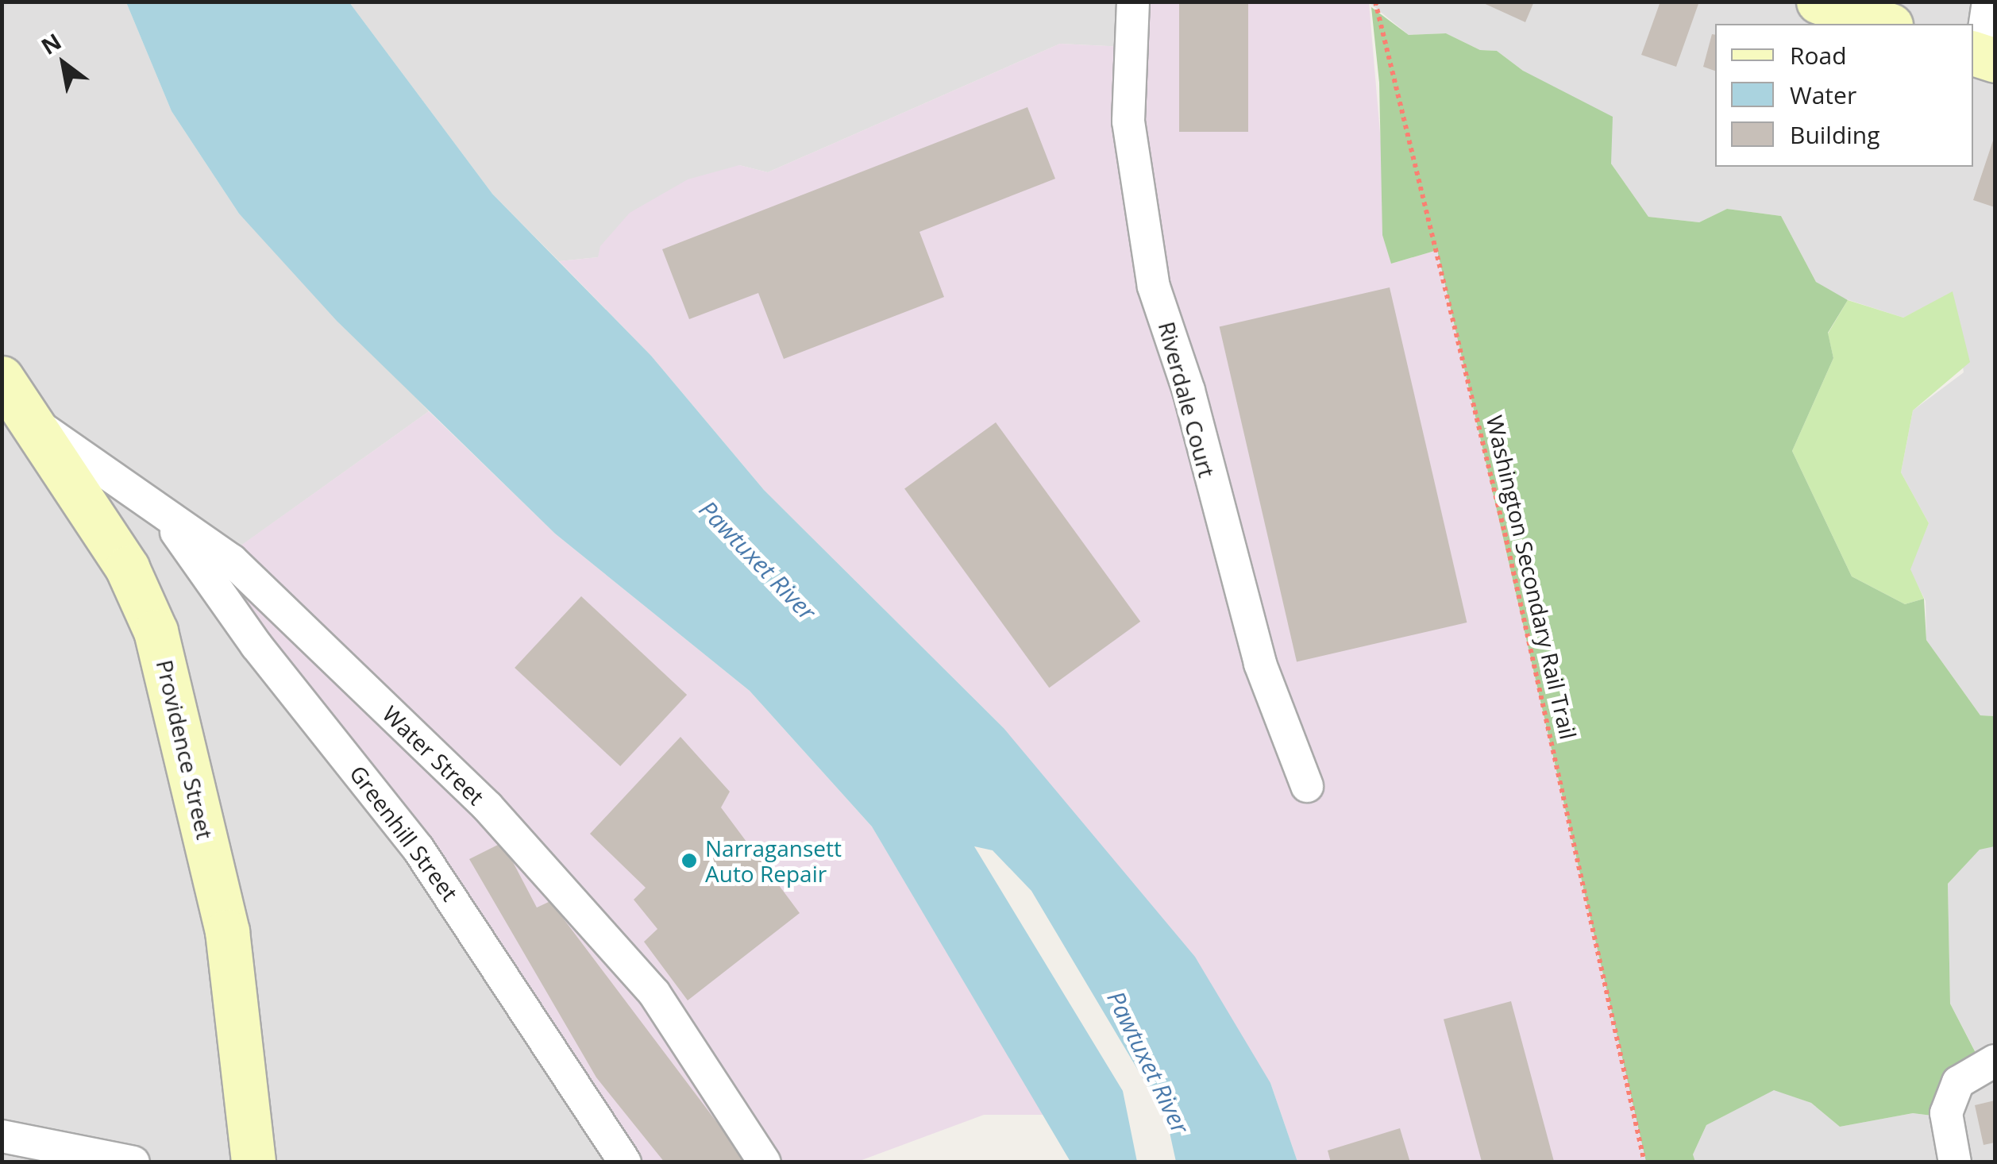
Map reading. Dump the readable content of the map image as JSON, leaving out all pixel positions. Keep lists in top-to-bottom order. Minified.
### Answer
{"streets":{"main road":["Providence Street"],"street":["Riverdale Court","Water Street","Greenhill Street"],"path":["Washington Secondary Rail Trail"]},"crossings":[["Providence Street","Water Street"],["Water Street","Greenhill Street"]],"water":["Pawtuxet River"],"places":["Narragansett Auto Repair"],"legend":["Road","Water","Building"],"north":"top left"}
